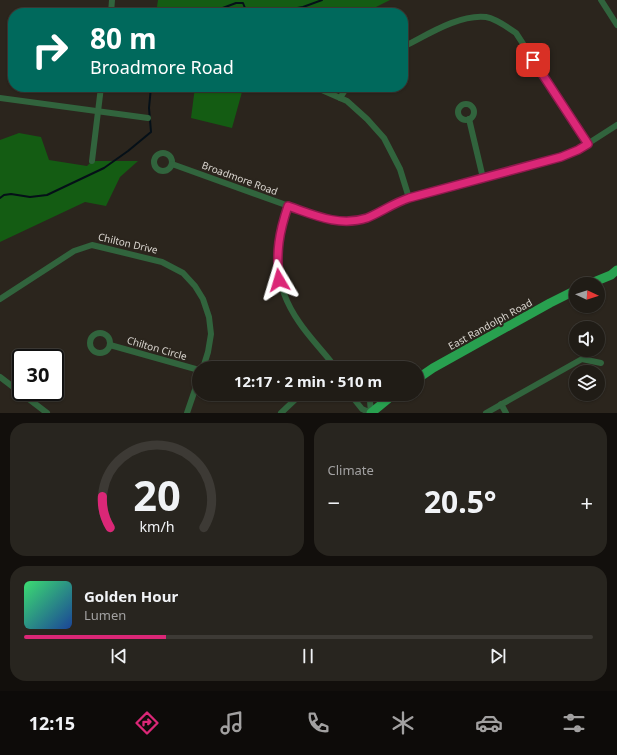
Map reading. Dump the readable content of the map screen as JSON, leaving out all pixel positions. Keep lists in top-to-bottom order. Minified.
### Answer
{"streets":{"main road":["East Randolph Road"],"street":["Broadmore Road","Chilton Drive","Chilton Circle"]},"north":"right","page":{"turn":["80 m","Broadmore Road"],"limit":"30","trip":"12:17 · 2 min · 510 m","tile":"Climate","heat":["−","20.5°","+"],"song":["Golden Hour","Lumen"],"tabs":"12:15","gauge":["20","km/h"]}}
